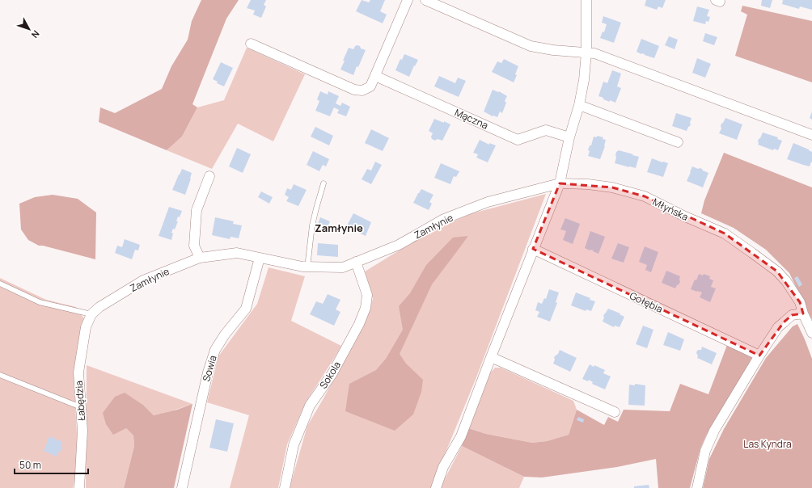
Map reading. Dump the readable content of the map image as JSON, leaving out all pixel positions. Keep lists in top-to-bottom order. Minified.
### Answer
{"streets":{"street":["Mączna","Młyńska","Zamłynie","Gołębia","Sowia","Sokola","Łabędzia"]},"crossings":[["Młyńska","Zamłynie"],["Zamłynie","Sowia"],["Zamłynie","Sokola"],["Zamłynie","Łabędzia"]],"districts":["Zamłynie"],"parks":["Las Kyndra"],"scale_bar":"50 m","north":"bottom right"}
